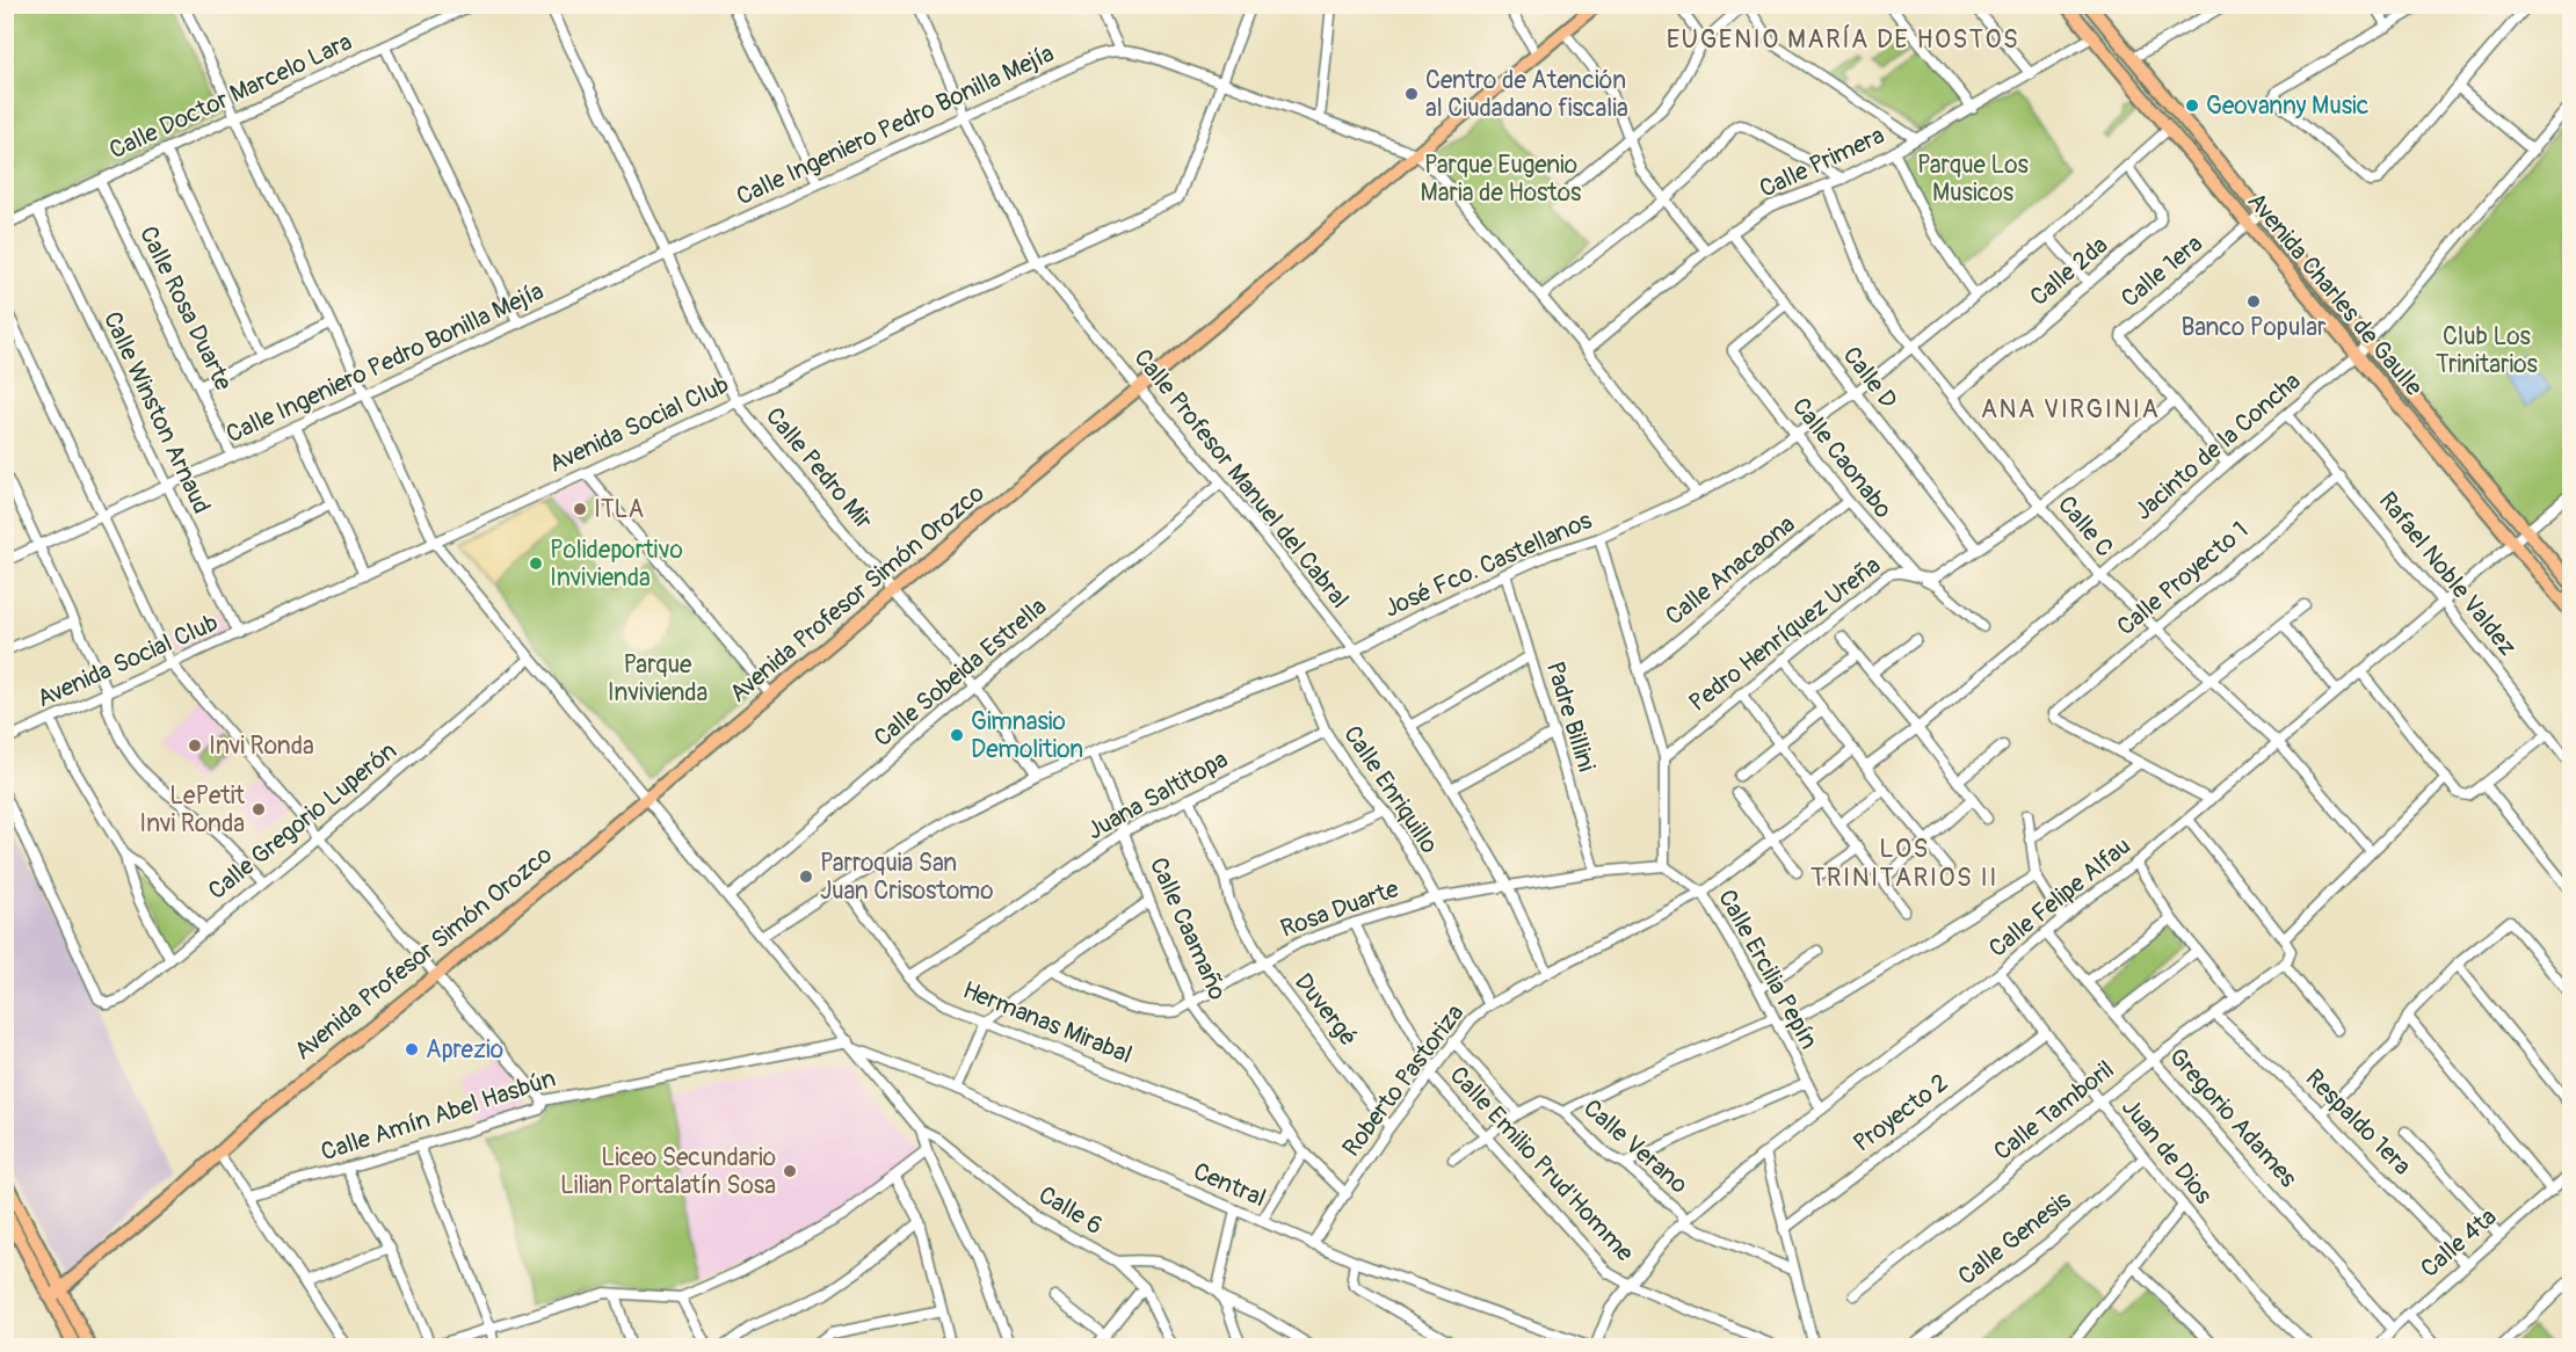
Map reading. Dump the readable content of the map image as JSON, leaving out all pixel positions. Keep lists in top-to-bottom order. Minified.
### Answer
{"streets":{"main road":["Avenida Charles de Gaulle","Avenida Profesor Simón Orozco"],"street":["Calle Doctor Marcelo Lara","Calle Ingeniero Pedro Bonilla Mejía","Calle Primera","Calle 2da","Calle 1era","Calle Rosa Duarte","Calle D","Calle Winston Arnaud","Avenida Social Club","Jacinto de la Concha","Calle Caonabo","Calle Pedro Mir","Calle Profesor Manuel del Cabral","Calle C","José Fco. Castellanos","Calle Anacaona","Rafael Noble Valdez","Calle Proyecto 1","Pedro Henríquez Ureña","Calle Sobeida Estrella","Padre Billini","Calle Enriquillo","Juana Saltitopa","Calle Gregorio Luperón","Calle Felipe Alfau","Rosa Duarte","Calle Caamaño","Calle Ercilia Pepín","Duvergé","Hermanas Mirabal","Roberto Pastoriza","Calle Tamboril","Proyecto 2","Calle Amín Abel Hasbún","Gregorio Adames","Respaldo 1era","Calle Verano","Juan de Dios","Calle Emilio Prud'Homme","Central","Calle 6","Calle Genesis","Calle 4ta"]},"crossings":[["Calle Doctor Marcelo Lara","Calle Rosa Duarte"],["Calle Doctor Marcelo Lara","Calle Winston Arnaud"],["Calle Ingeniero Pedro Bonilla Mejía","Calle Primera"],["Calle Ingeniero Pedro Bonilla Mejía","Calle Rosa Duarte"],["Calle Ingeniero Pedro Bonilla Mejía","Calle Winston Arnaud"],["Calle Ingeniero Pedro Bonilla Mejía","Avenida Social Club"],["Calle Ingeniero Pedro Bonilla Mejía","Calle Pedro Mir"],["Calle Ingeniero Pedro Bonilla Mejía","Calle Profesor Manuel del Cabral"],["Calle Ingeniero Pedro Bonilla Mejía","José Fco. Castellanos"],["Calle Ingeniero Pedro Bonilla Mejía","Avenida Profesor Simón Orozco"],["Calle Primera","Avenida Charles de Gaulle"],["Calle Primera","Calle D"],["Calle Primera","Calle C"],["Calle 2da","Calle C"],["Calle 2da","José Fco. Castellanos"],["Calle 1era","Avenida Charles de Gaulle"],["Calle 1era","Jacinto de la Concha"],["Calle 1era","Pedro Henríquez Ureña"],["Avenida Charles de Gaulle","Jacinto de la Concha"],["Avenida Charles de Gaulle","José Fco. Castellanos"],["Avenida Charles de Gaulle","Calle Felipe Alfau"],["Calle D","Calle Caonabo"],["Calle D","José Fco. Castellanos"],["Calle D","Pedro Henríquez Ureña"],["Calle Winston Arnaud","Avenida Social Club"],["Avenida Social Club","Calle Pedro Mir"],["Avenida Social Club","Calle Profesor Manuel del Cabral"],["Jacinto de la Concha","Calle C"],["Jacinto de la Concha","Rafael Noble Valdez"],["Calle Caonabo","José Fco. Castellanos"],["Calle Caonabo","Calle Anacaona"],["Calle Caonabo","Pedro Henríquez Ureña"],["Calle Pedro Mir","José Fco. Castellanos"],["Calle Pedro Mir","Avenida Profesor Simón Orozco"],["Calle Pedro Mir","Calle Sobeida Estrella"],["Calle Profesor Manuel del Cabral","José Fco. Castellanos"],["Calle Profesor Manuel del Cabral","Avenida Profesor Simón Orozco"],["Calle Profesor Manuel del Cabral","Calle Sobeida Estrella"],["Calle Profesor Manuel del Cabral","Rosa Duarte"],["Calle Profesor Manuel del Cabral","Roberto Pastoriza"],["Calle C","José Fco. Castellanos"],["Calle C","Calle Proyecto 1"],["Calle C","Pedro Henríquez Ureña"],["Calle C","Calle Felipe Alfau"],["José Fco. Castellanos","Padre Billini"],["José Fco. Castellanos","Calle Enriquillo"],["José Fco. Castellanos","Calle Caamaño"],["José Fco. Castellanos","Hermanas Mirabal"],["Rafael Noble Valdez","Calle Proyecto 1"],["Rafael Noble Valdez","Calle Felipe Alfau"],["Padre Billini","Rosa Duarte"],["Calle Enriquillo","Juana Saltitopa"],["Calle Enriquillo","Rosa Duarte"],["Calle Enriquillo","Roberto Pastoriza"],["Juana Saltitopa","Calle Caamaño"],["Juana Saltitopa","Duvergé"],["Juana Saltitopa","Hermanas Mirabal"],["Calle Felipe Alfau","Calle Ercilia Pepín"],["Calle Felipe Alfau","Gregorio Adames"],["Calle Felipe Alfau","Calle Verano"],["Calle Felipe Alfau","Juan de Dios"],["Calle Felipe Alfau","Calle Emilio Prud'Homme"],["Calle Felipe Alfau","Central"],["Rosa Duarte","Calle Caamaño"],["Rosa Duarte","Calle Ercilia Pepín"],["Rosa Duarte","Duvergé"],["Rosa Duarte","Calle Emilio Prud'Homme"],["Calle Caamaño","Hermanas Mirabal"],["Calle Caamaño","Roberto Pastoriza"],["Calle Ercilia Pepín","Roberto Pastoriza"],["Duvergé","Roberto Pastoriza"],["Roberto Pastoriza","Calle Emilio Prud'Homme"],["Roberto Pastoriza","Central"],["Calle Tamboril","Gregorio Adames"],["Calle Tamboril","Respaldo 1era"],["Calle Tamboril","Juan de Dios"],["Proyecto 2","Juan de Dios"],["Calle Amín Abel Hasbún","Central"],["Gregorio Adames","Calle 4ta"],["Respaldo 1era","Calle 4ta"],["Calle Verano","Calle Emilio Prud'Homme"],["Juan de Dios","Calle Genesis"]],"districts":["EUGENIO MARÍA DE HOSTOS","ANA VIRGINIA","LOS TRINITARIOS II"],"parks":["Parque Eugenio Maria de Hostos","Parque Los Musicos","Club Los Trinitarios","Parque Invivienda"],"places":["Centro de Atención al Ciudadano fiscalia","Geovanny Music","Banco Popular","ITLA","Polideportivo Invivienda","Gimnasio Demolition","Invi Ronda","LePetit Invi Ronda","Parroquia San Juan Crisostomo","Aprezio","Liceo Secundario Lilian Portalatín Sosa"]}
